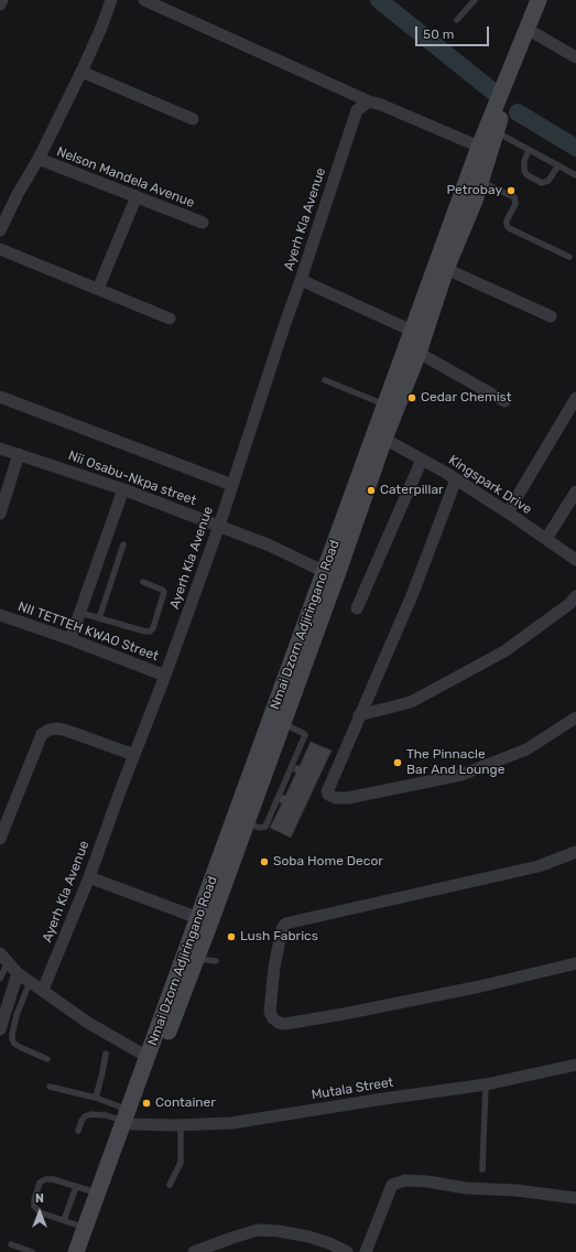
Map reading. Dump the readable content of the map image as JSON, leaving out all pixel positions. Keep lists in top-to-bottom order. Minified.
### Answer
{"streets":{"main road":["Nmai Dzorn Adjiringano Road"],"street":["Nelson Mandela Avenue","Ayerh Kla Avenue","Nii Osabu-Nkpa street","Kingspark Drive","NII TETTEH KWAO Street","Mutala Street"]},"crossings":[["Ayerh Kla Avenue","Nii Osabu-Nkpa street"],["Ayerh Kla Avenue","NII TETTEH KWAO Street"],["Nii Osabu-Nkpa street","Nmai Dzorn Adjiringano Road"],["Kingspark Drive","Nmai Dzorn Adjiringano Road"],["Nmai Dzorn Adjiringano Road","Mutala Street"]],"places":["Petrobay","Cedar Chemist","Caterpillar","The Pinnacle Bar And Lounge","Soba Home Decor","Lush Fabrics","Container"],"scale_bar":"50 m","north":"top"}
